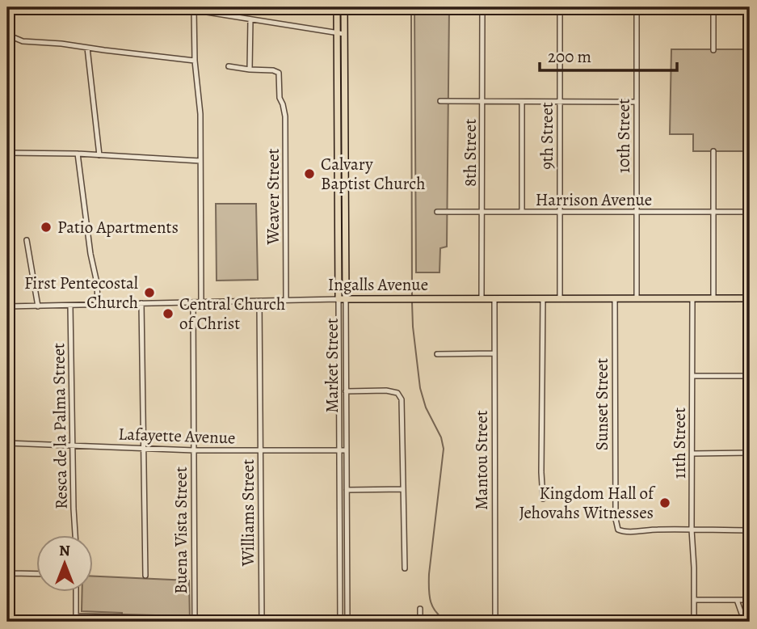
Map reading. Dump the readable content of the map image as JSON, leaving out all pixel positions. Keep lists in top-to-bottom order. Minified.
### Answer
{"streets":{"main road":["Ingalls Avenue","Market Street"],"street":["9th Street","10th Street","8th Street","Weaver Street","Harrison Avenue","Sunset Street","Resca de la Palma Street","Lafayette Avenue","11th Street","Mantou Street","Williams Street","Buena Vista Street"]},"crossings":[["9th Street","Harrison Avenue"],["9th Street","Ingalls Avenue"],["10th Street","Harrison Avenue"],["10th Street","Ingalls Avenue"],["8th Street","Harrison Avenue"],["8th Street","Ingalls Avenue"],["Weaver Street","Ingalls Avenue"],["Ingalls Avenue","Market Street"],["Ingalls Avenue","Sunset Street"],["Ingalls Avenue","Resca de la Palma Street"],["Ingalls Avenue","11th Street"],["Ingalls Avenue","Mantou Street"],["Ingalls Avenue","Williams Street"],["Ingalls Avenue","Buena Vista Street"],["Market Street","Lafayette Avenue"],["Sunset Street","11th Street"],["Resca de la Palma Street","Lafayette Avenue"],["Lafayette Avenue","Williams Street"],["Lafayette Avenue","Buena Vista Street"]],"places":["Calvary Baptist Church","Patio Apartments","First Pentecostal Church","Central Church of Christ","Kingdom Hall of Jehovahs Witnesses"],"scale_bar":"200 m","north":"top"}
